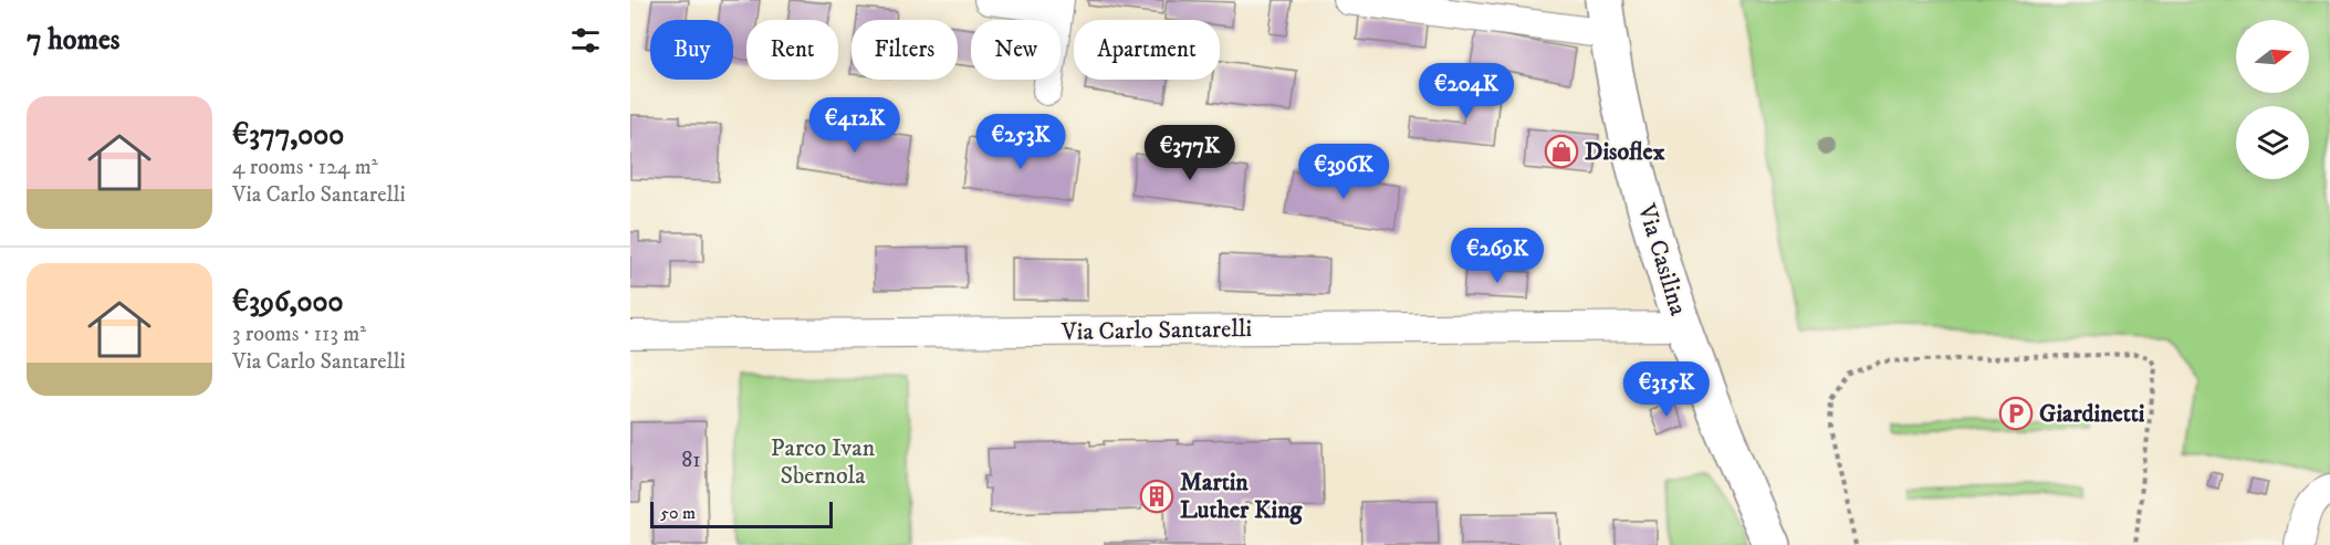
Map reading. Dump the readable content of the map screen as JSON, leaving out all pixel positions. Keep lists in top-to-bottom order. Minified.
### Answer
{"streets":{"main road":["Via Casilina"],"street":["Via Carlo Santarelli"]},"crossings":[["Via Casilina","Via Carlo Santarelli"]],"parks":["Parco Ivan Sbernola"],"places":{"shop":["Disoflex"],"parking":["Giardinetti"],"building":["Martin Luther King"]},"house_numbers":["81"],"scale_bar":"50 m","north":"right","page":{"heading":"7 homes","chip":["Buy","Rent","Filters","New","Apartment"],"price":["€204K","€412K","€253K","€377K","€396K","€269K","€315K"],"list":[{"name":"€377,000","note":"4 rooms · 124 m² · Via Carlo Santarelli"},{"name":"€396,000","note":"3 rooms · 113 m² · Via Carlo Santarelli"}],"scale":"50 m"}}
